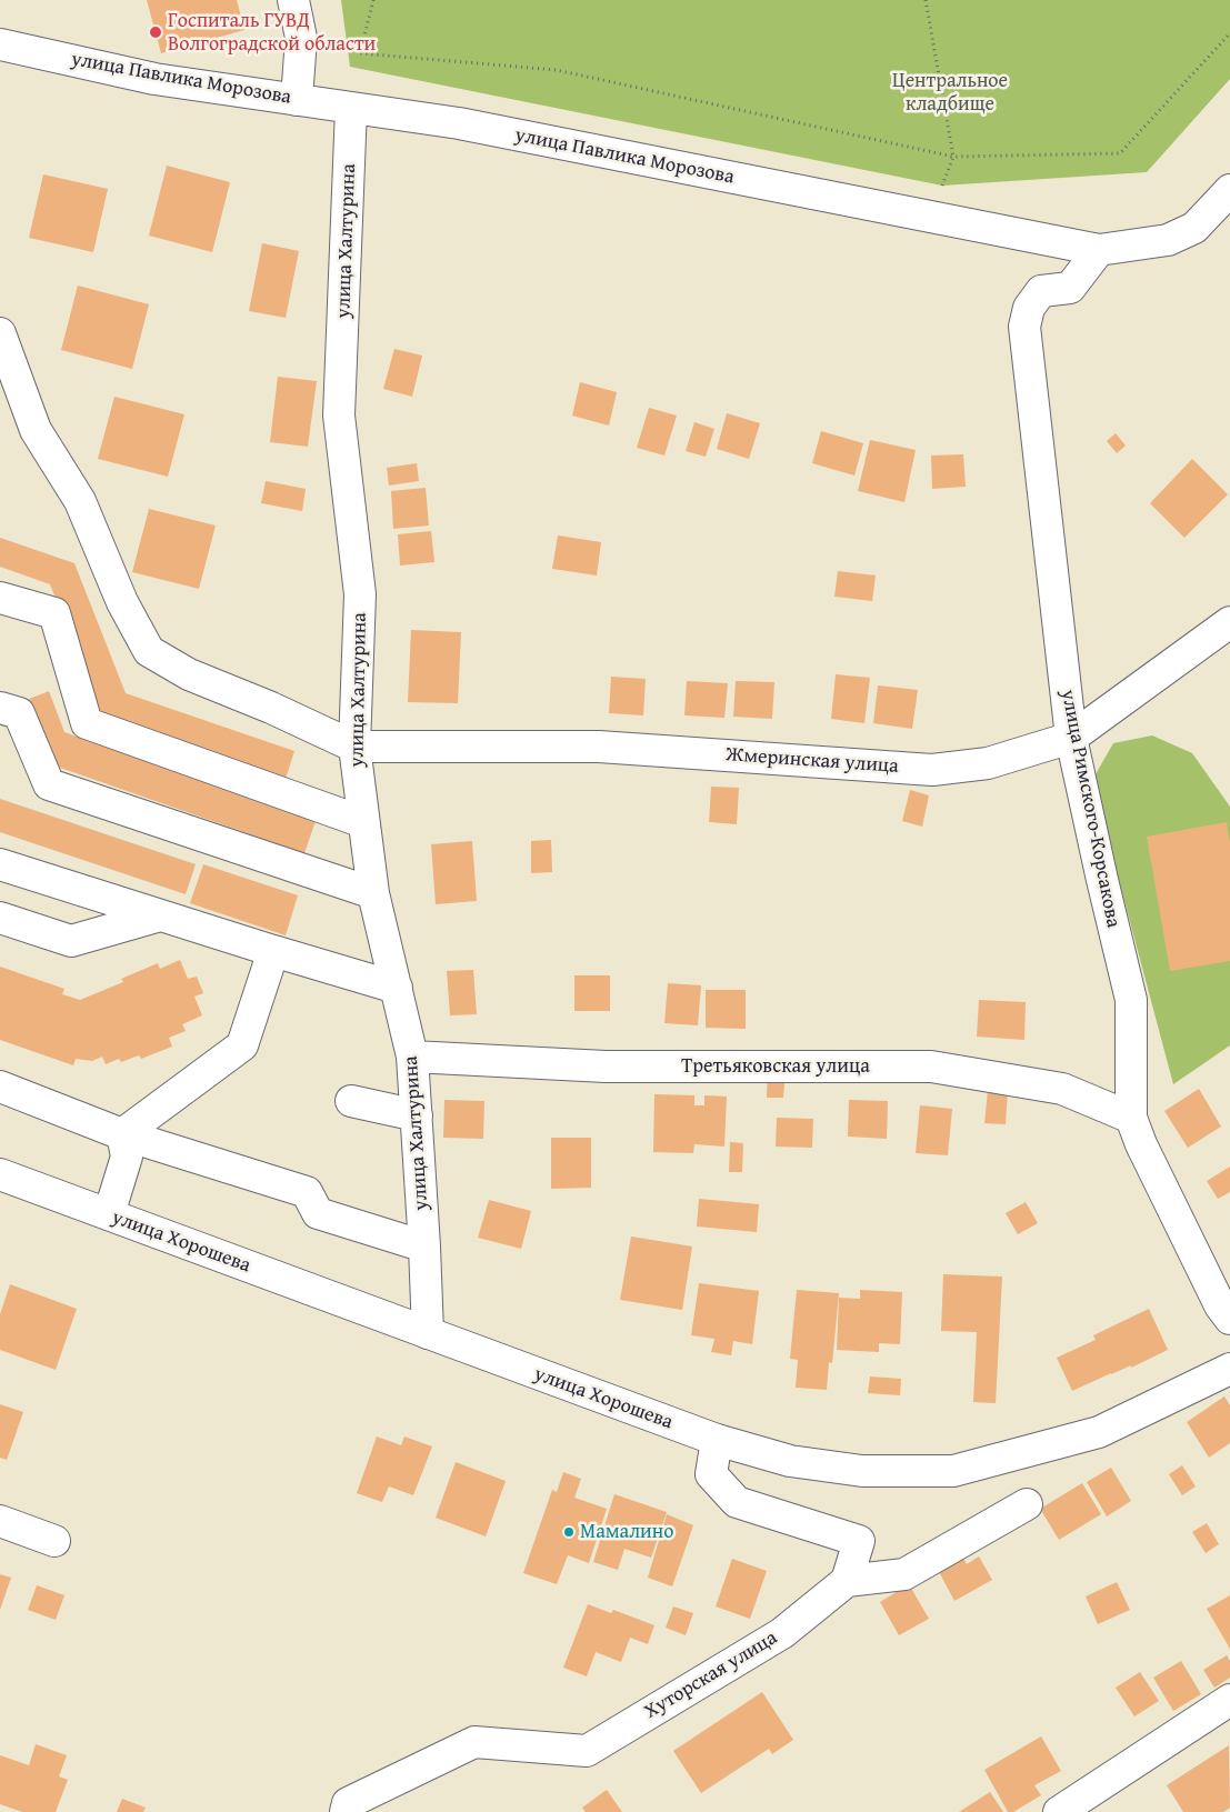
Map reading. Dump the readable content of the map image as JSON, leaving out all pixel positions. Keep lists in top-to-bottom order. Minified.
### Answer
{"streets":{"street":["улица Павлика Морозова","улица Халтурина","Жмеринская улица","улица Римского-Корсакова","Третьяковская улица","улица Хорошева","Хуторская улица"]},"crossings":[["улица Павлика Морозова","улица Халтурина"],["улица Павлика Морозова","улица Римского-Корсакова"],["улица Халтурина","Жмеринская улица"],["улица Халтурина","Третьяковская улица"],["улица Халтурина","улица Хорошева"],["Жмеринская улица","улица Римского-Корсакова"],["улица Римского-Корсакова","Третьяковская улица"]],"parks":["Центральное кладбище"],"places":["Госпиталь ГУВД Волгоградской области","Мамалино"]}
